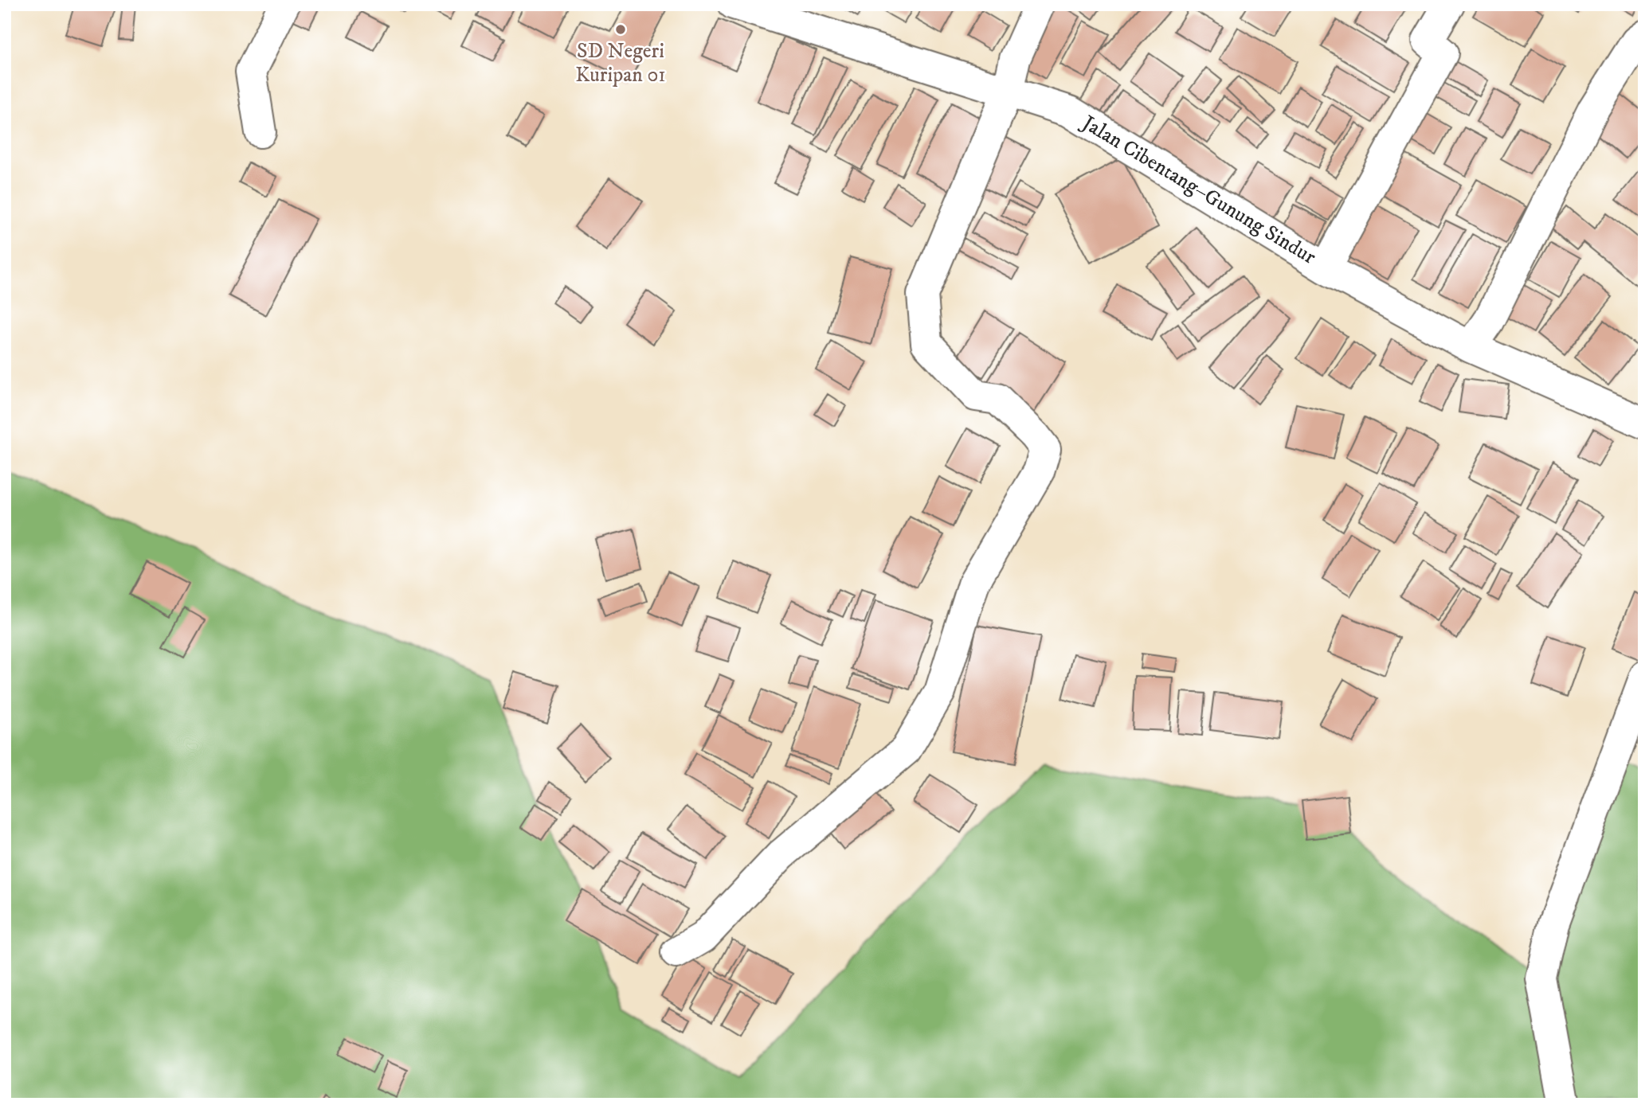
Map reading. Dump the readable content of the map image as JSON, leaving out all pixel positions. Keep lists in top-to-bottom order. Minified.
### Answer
{"streets":{"street":["Jalan Cibentang–Gunung Sindur"]},"places":["SD Negeri Kuripan 01"]}
